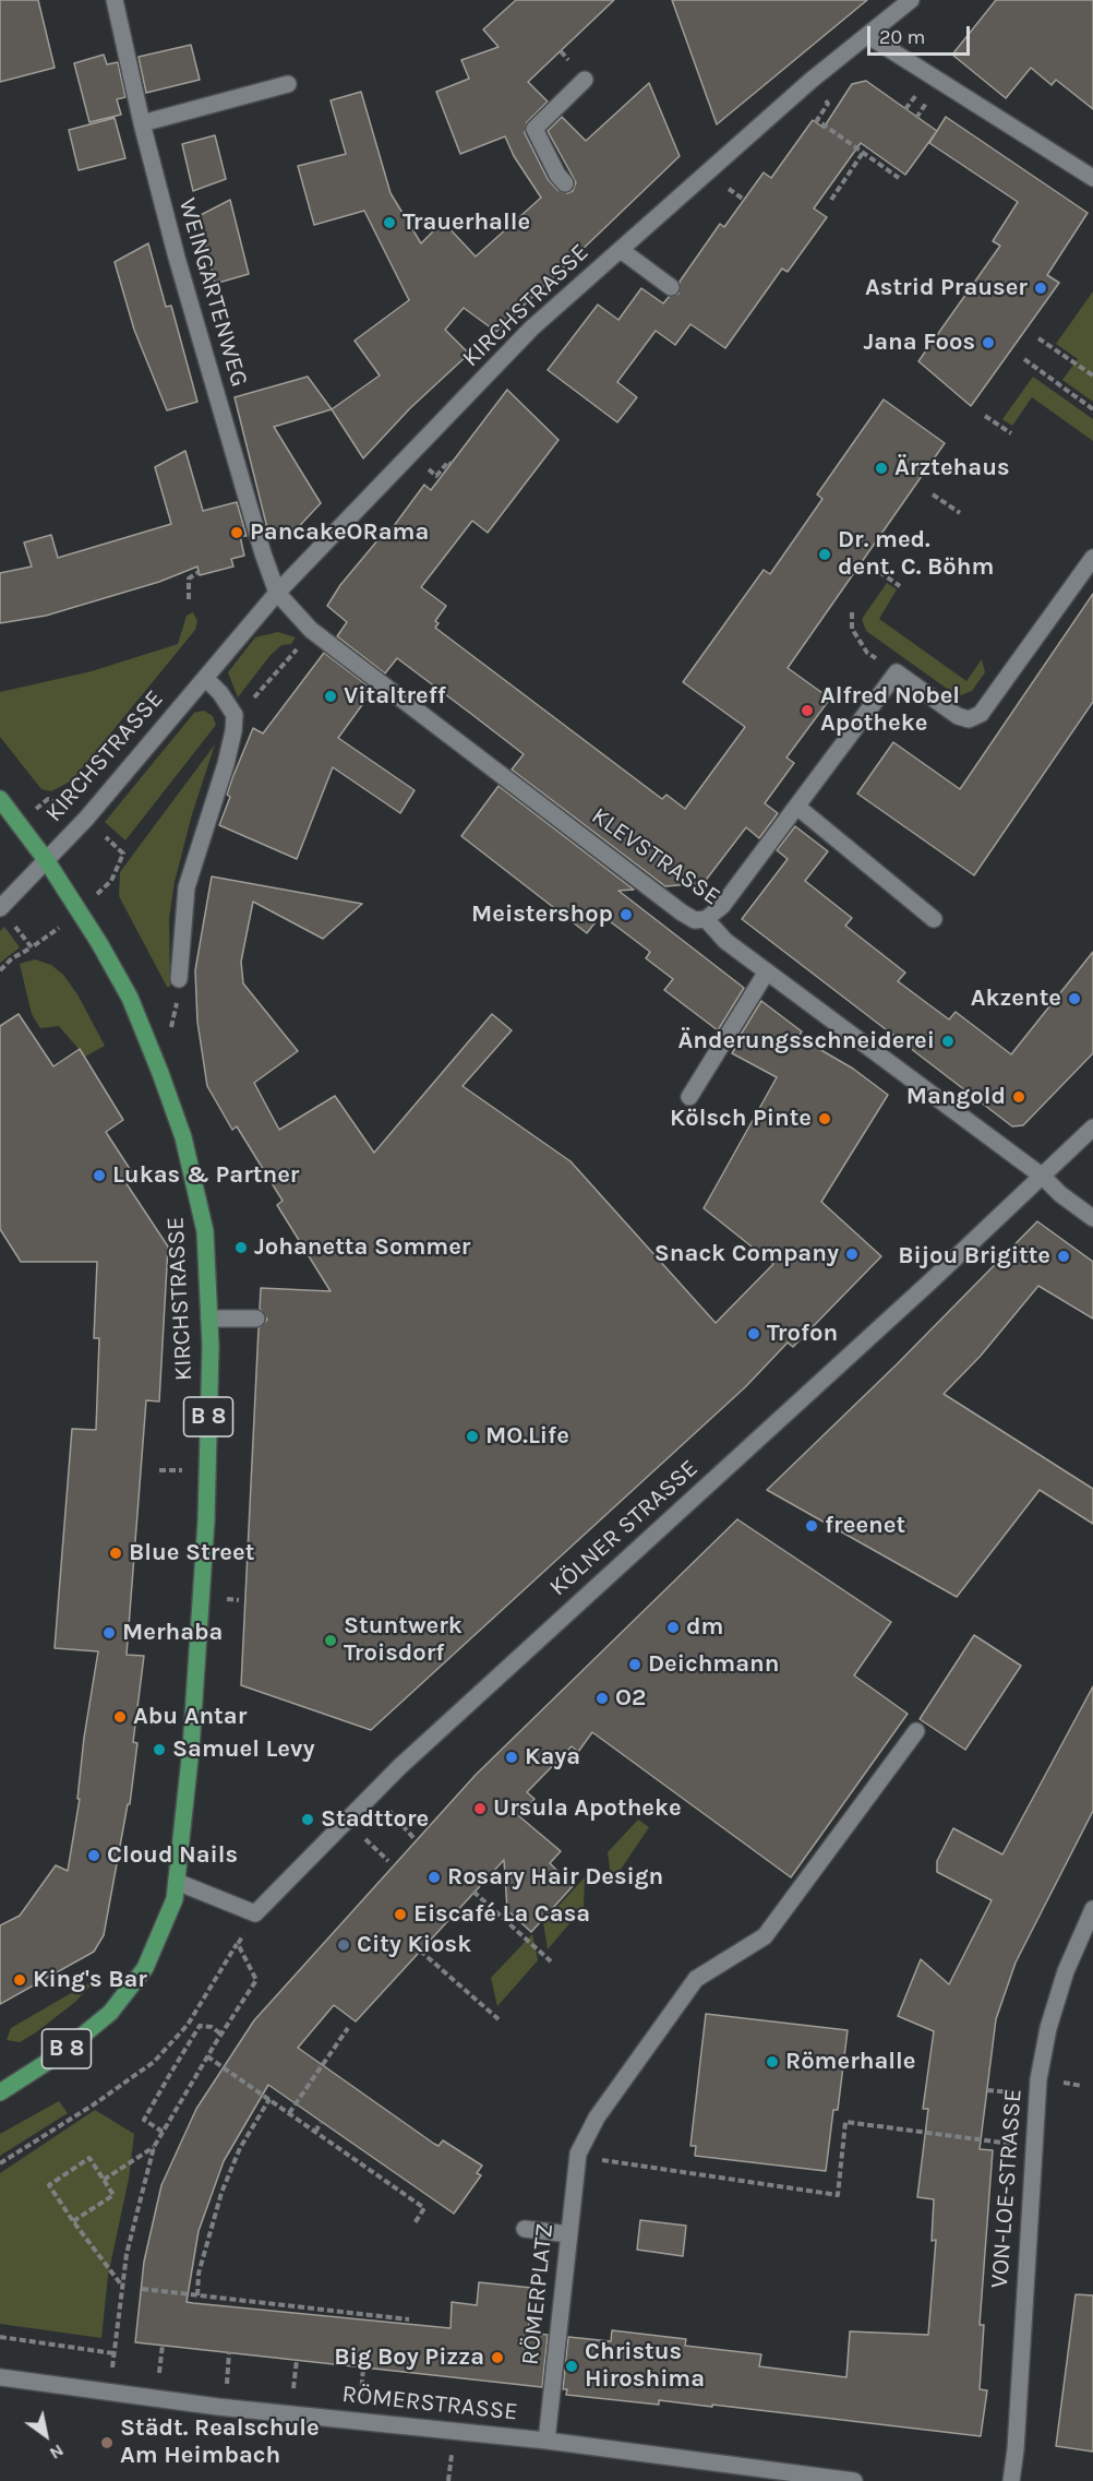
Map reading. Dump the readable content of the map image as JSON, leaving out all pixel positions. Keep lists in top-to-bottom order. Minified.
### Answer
{"streets":{"main road":["KIRCHSTRASSE","B 8"],"street":["WEINGARTENWEG","KLEVSTRASSE","KÖLNER STRASSE","VON-LOE-STRASSE","RÖMERPLATZ","RÖMERSTRASSE"]},"crossings":[["WEINGARTENWEG","KIRCHSTRASSE"],["WEINGARTENWEG","KLEVSTRASSE"],["KIRCHSTRASSE","KLEVSTRASSE"],["KIRCHSTRASSE","B 8"],["KLEVSTRASSE","KÖLNER STRASSE"],["RÖMERPLATZ","RÖMERSTRASSE"]],"places":["Trauerhalle","Astrid Prauser","Jana Foos","Ärztehaus","PancakeORama","Dr. med. dent. C. Böhm","Vitaltreff","Alfred Nobel Apotheke","Meistershop","Akzente","Änderungsschneiderei","Mangold","Kölsch Pinte","Lukas & Partner","Johanetta Sommer","Snack Company","Bijou Brigitte","Trofon","MO.Life","freenet","Blue Street","dm","Merhaba","Stuntwerk Troisdorf","Deichmann","O2","Abu Antar","Samuel Levy","Kaya","Ursula Apotheke","Stadttore","Cloud Nails","Rosary Hair Design","Eiscafé La Casa","City Kiosk","King's Bar","Römerhalle","Big Boy Pizza","Christus Hiroshima","Städt. Realschule Am Heimbach"],"scale_bar":"20 m","north":"bottom right"}
